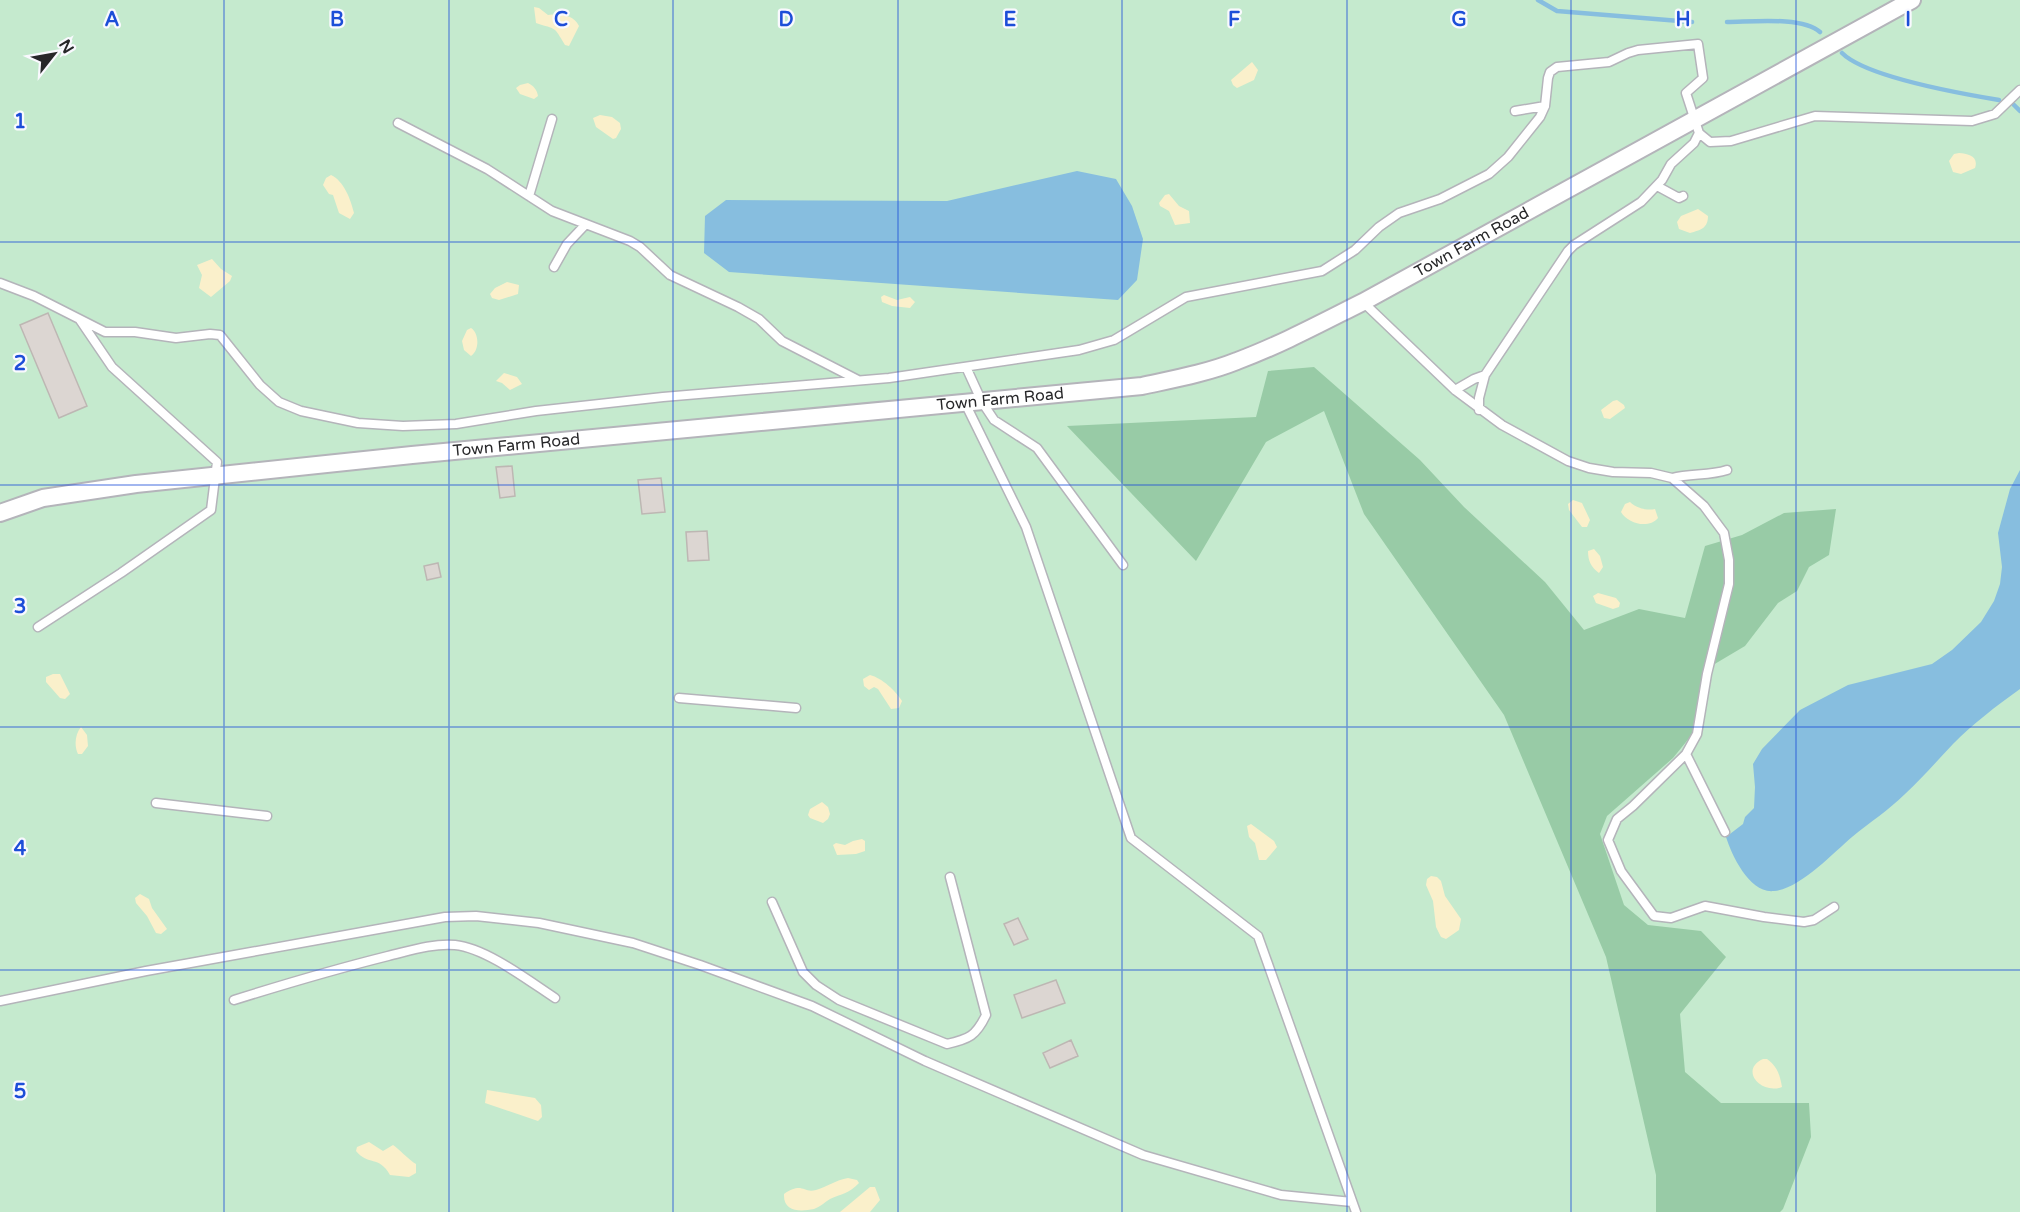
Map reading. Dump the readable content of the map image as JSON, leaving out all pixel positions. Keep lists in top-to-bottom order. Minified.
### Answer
{"streets":{"street":["Town Farm Road"]},"north":"top right","grid":{"columns":["A","B","C","D","E","F","G","H","I"],"rows":["1","2","3","4","5"]}}
